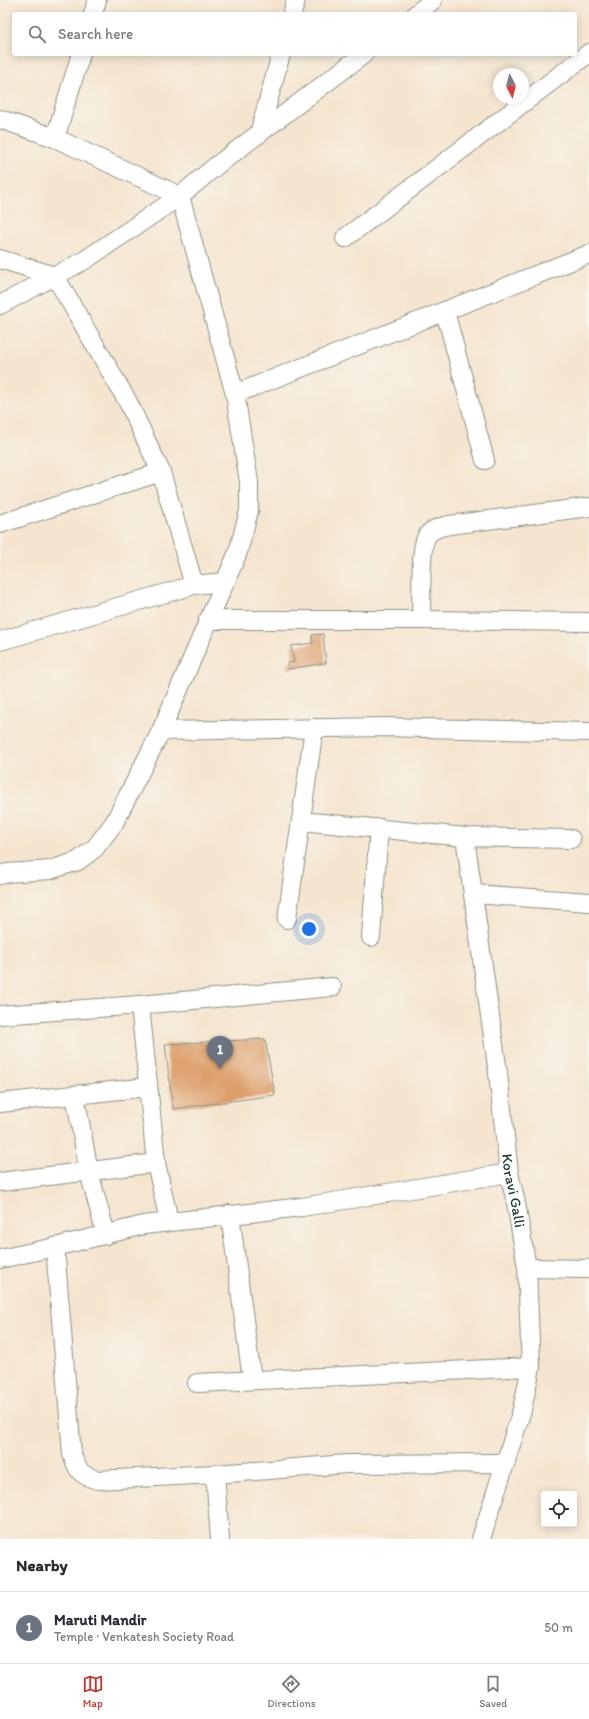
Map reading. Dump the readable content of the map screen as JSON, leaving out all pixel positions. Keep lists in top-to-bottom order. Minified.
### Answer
{"streets":{"street":["Koravi Galli"]},"north":"bottom","page":{"search":"Search here","pins":"1","heading":"Nearby","list":[{"mark":"1","name":"Maruti Mandir","note":"Temple · Venkatesh Society Road","value":"50 m"}],"nav":["Map","Directions","Saved"]}}
